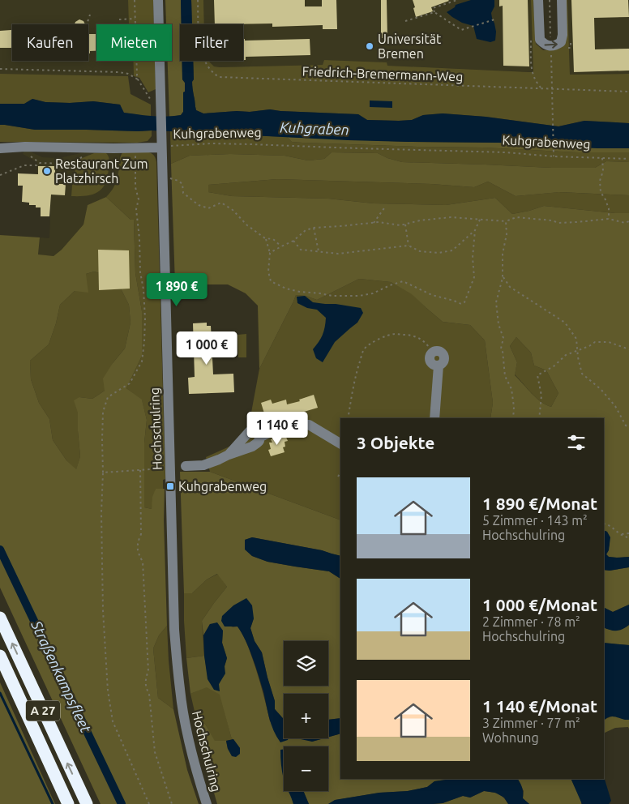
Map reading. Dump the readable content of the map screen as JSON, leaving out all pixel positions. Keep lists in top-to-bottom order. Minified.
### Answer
{"streets":{"highway":["A 27"],"street":["Kuhgrabenweg","Hochschulring"],"path":["Friedrich-Bremermann-Weg"]},"crossings":[["Kuhgrabenweg","Hochschulring"]],"water":["Kuhgraben","Straßenkampsfleet"],"places":{"other":["Universität Bremen","Restaurant Zum Platzhirsch"],"transit":["Kuhgrabenweg"]},"page":{"chip":["Kaufen","Mieten","Filter"],"price":["1 890 €","1 000 €","1 140 €"],"heading":"3 Objekte","list":[{"name":"1 890 €/Monat","note":"5 Zimmer · 143 m² · Hochschulring"},{"name":"1 000 €/Monat","note":"2 Zimmer · 78 m² · Hochschulring"},{"name":"1 140 €/Monat","note":"3 Zimmer · 77 m² · Wohnung"}],"map_buttons":["+","−"]}}
